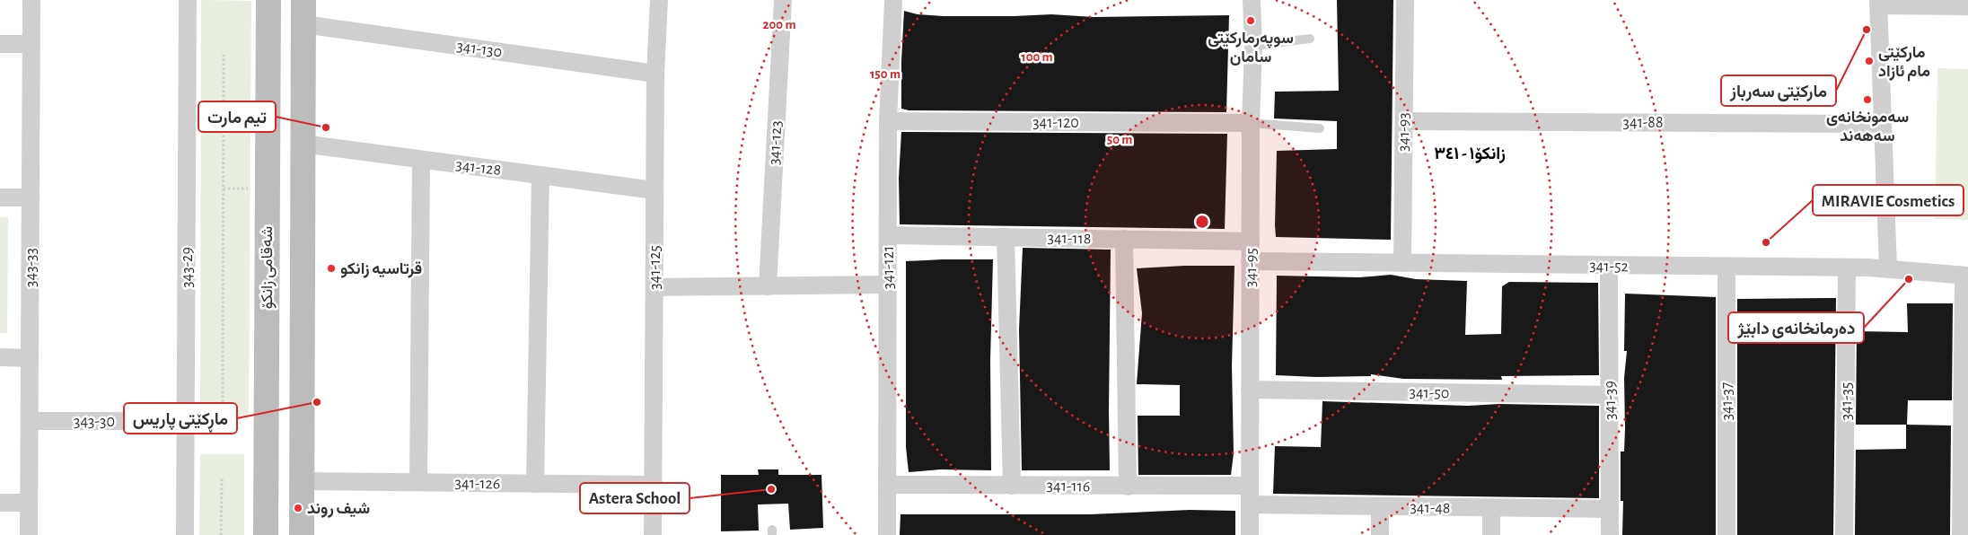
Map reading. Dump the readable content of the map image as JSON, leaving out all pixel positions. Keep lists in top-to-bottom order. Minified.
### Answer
{"streets":{"main road":["شەقامی زانکۆ"],"street":["341-130","341-120","341-88","341-93","341-123","341-128","341-118","341-52","343-33","343-29","341-125","341-121","341-95","341-50","341-39","341-37","341-35","343-30","341-126","341-116","341-48"]},"crossings":[["341-130","341-125"],["341-120","341-121"],["341-120","341-95"],["341-88","341-93"],["341-93","341-52"],["341-128","341-125"],["341-118","341-121"],["341-118","341-95"],["341-52","341-95"],["341-52","341-39"],["341-52","341-37"],["341-52","341-35"],["343-33","343-30"],["343-29","343-30"],["341-125","341-126"],["341-121","341-116"],["341-95","341-50"],["341-95","341-116"],["341-95","341-48"],["341-50","341-39"],["341-39","341-48"]],"districts":["زانکۆ١ - ٣٤١"],"places":["سوپەرمارکێتی سامان","مارکێتی سەرباز","مارکێتی مام ئازاد","سەمونخانەی سەھەند","تیم مارت","MIRAVIE Cosmetics","قرتاسیە زانکو","دەرمانخانەی دابێژ","ماڕکێتی پاریس","Astera School","شیف روند"],"rings":["200 m","100 m","150 m","50 m"]}
